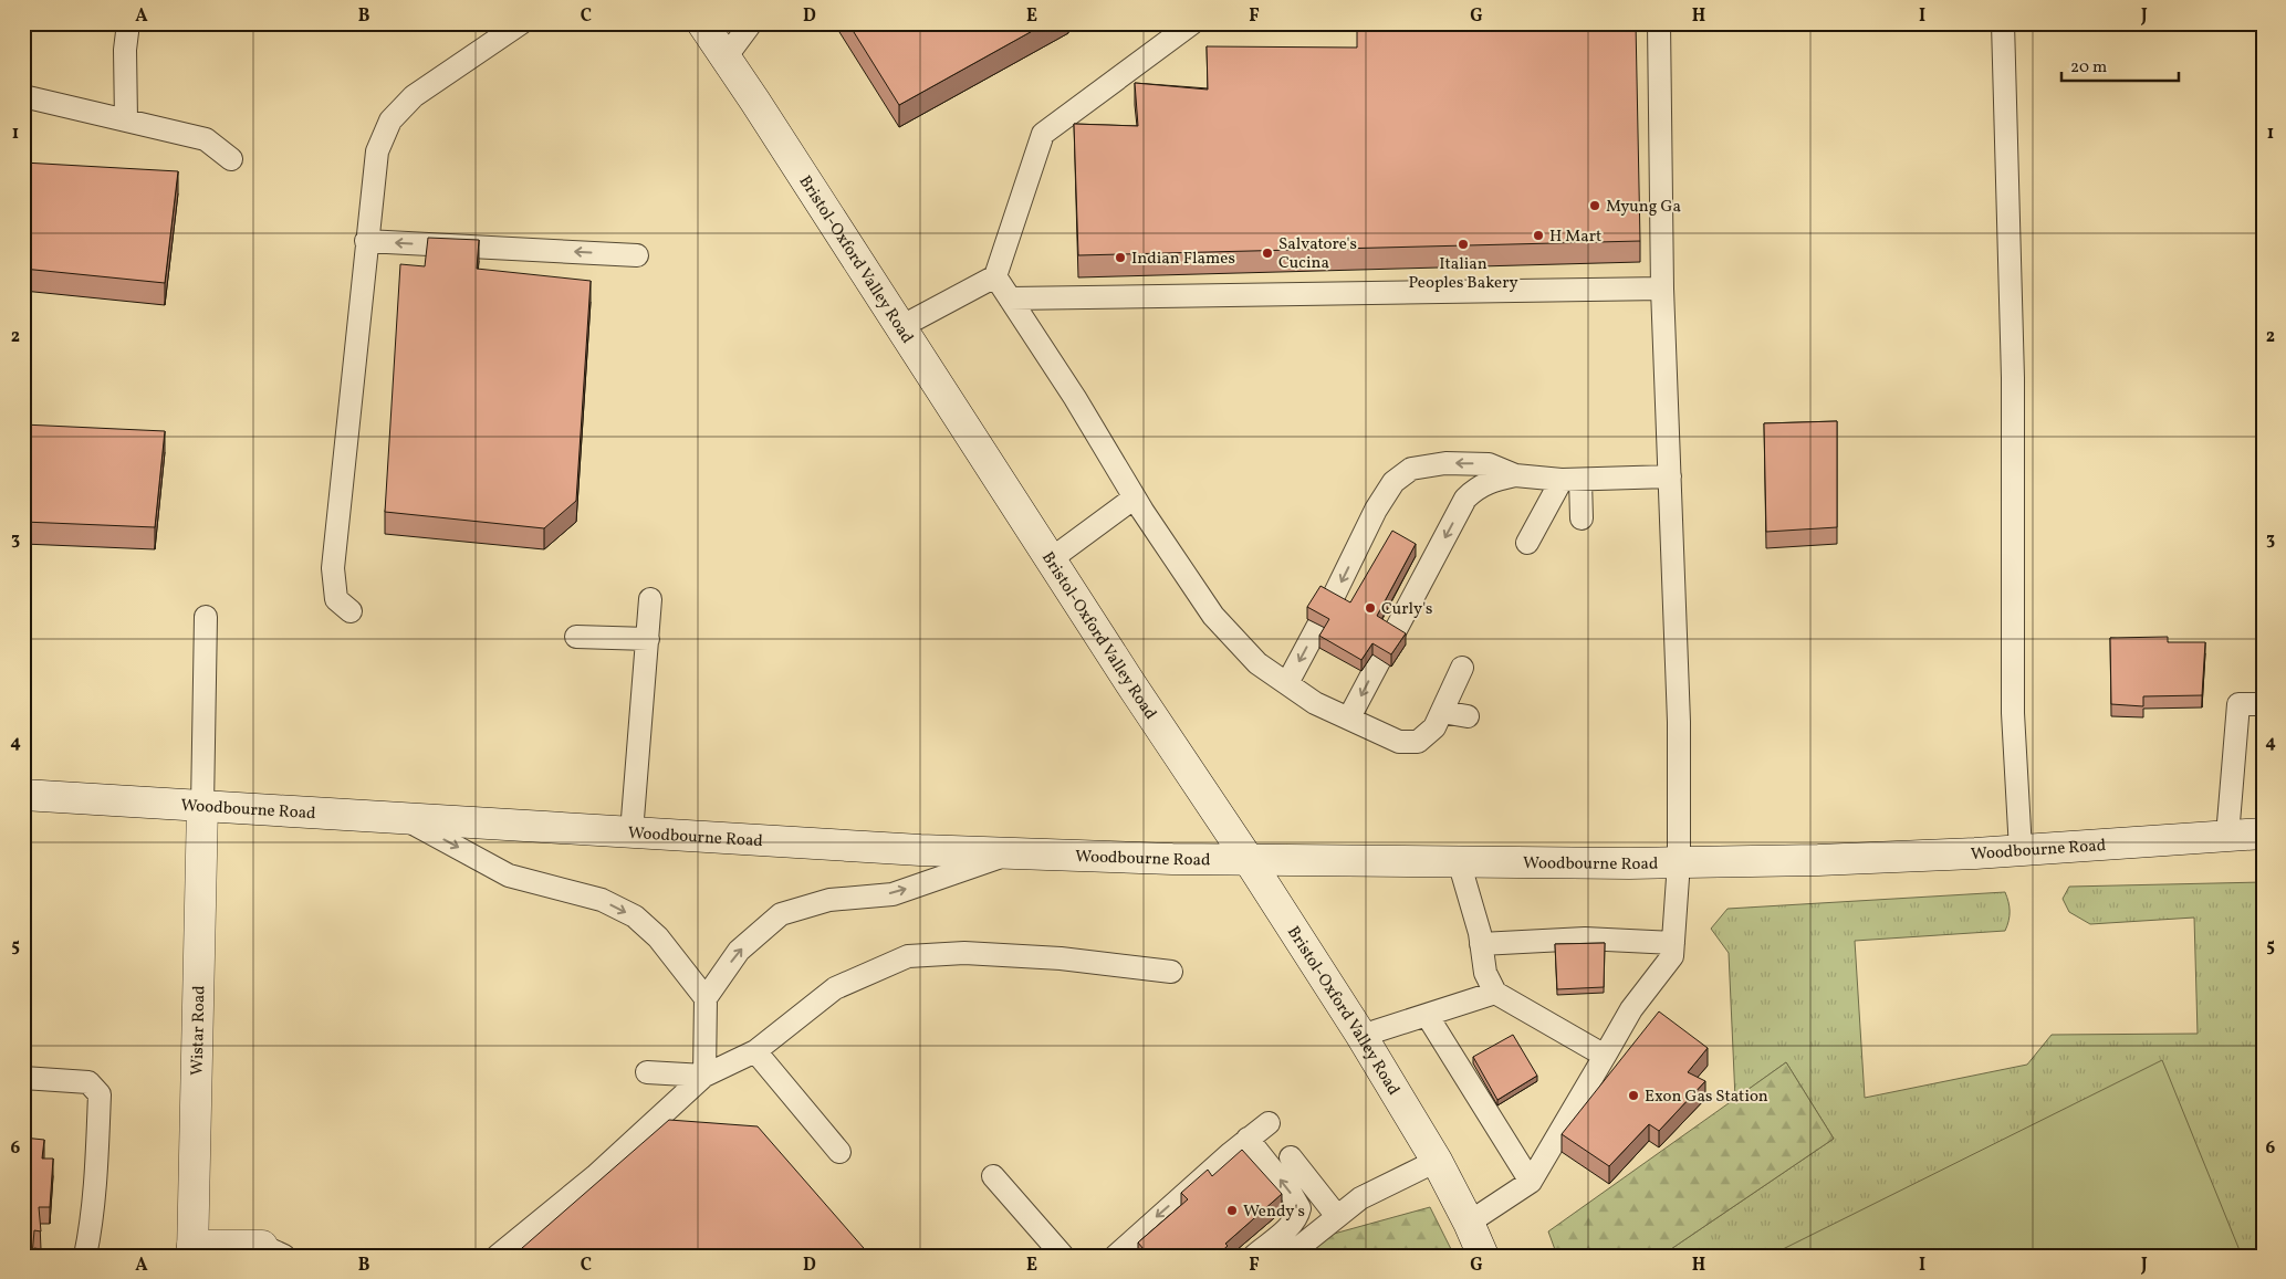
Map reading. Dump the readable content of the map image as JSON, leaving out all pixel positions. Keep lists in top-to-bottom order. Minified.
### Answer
{"streets":{"main road":["Bristol-Oxford Valley Road","Woodbourne Road","Wistar Road"]},"crossings":[["Bristol-Oxford Valley Road","Woodbourne Road"],["Woodbourne Road","Wistar Road"]],"places":["Myung Ga","H Mart","Italian Peoples Bakery","Salvatore's Cucina","Indian Flames","Curly's","Exon Gas Station","Wendy's"],"scale_bar":"20 m","grid":{"columns":["A","B","C","D","E","F","G","H","I","J"],"rows":["1","2","3","4","5","6"]}}
